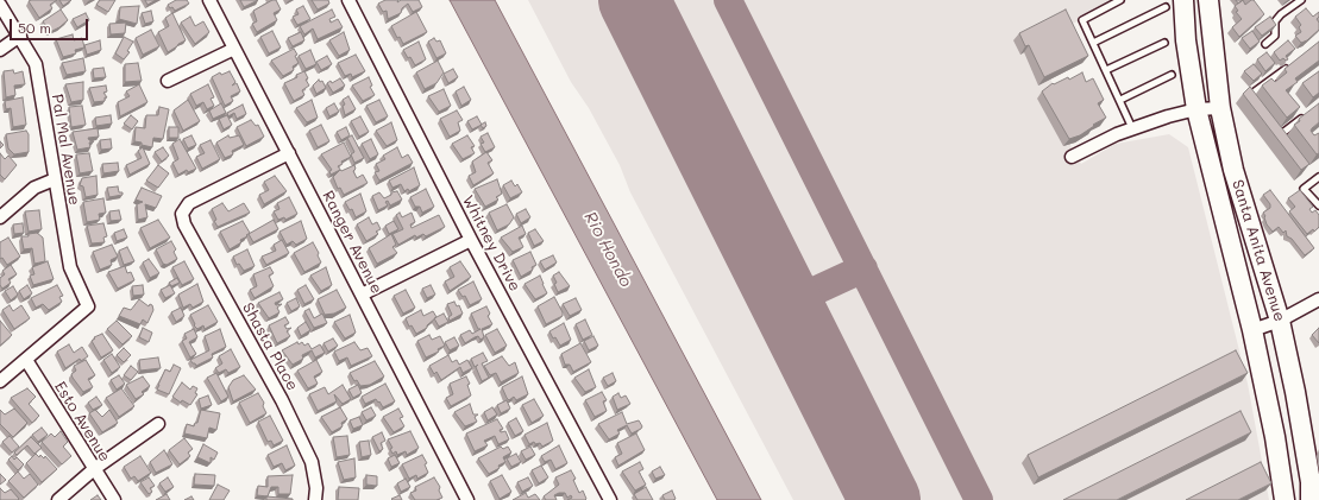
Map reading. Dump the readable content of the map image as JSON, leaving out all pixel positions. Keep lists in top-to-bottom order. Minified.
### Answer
{"streets":{"main road":["Santa Anita Avenue"],"street":["Pal Mal Avenue","Ranger Avenue","Whitney Drive","Shasta Place","Esto Avenue"]},"crossings":[["Pal Mal Avenue","Esto Avenue"],["Ranger Avenue","Shasta Place"]],"water":["Rio Hondo"],"scale_bar":"50 m"}
